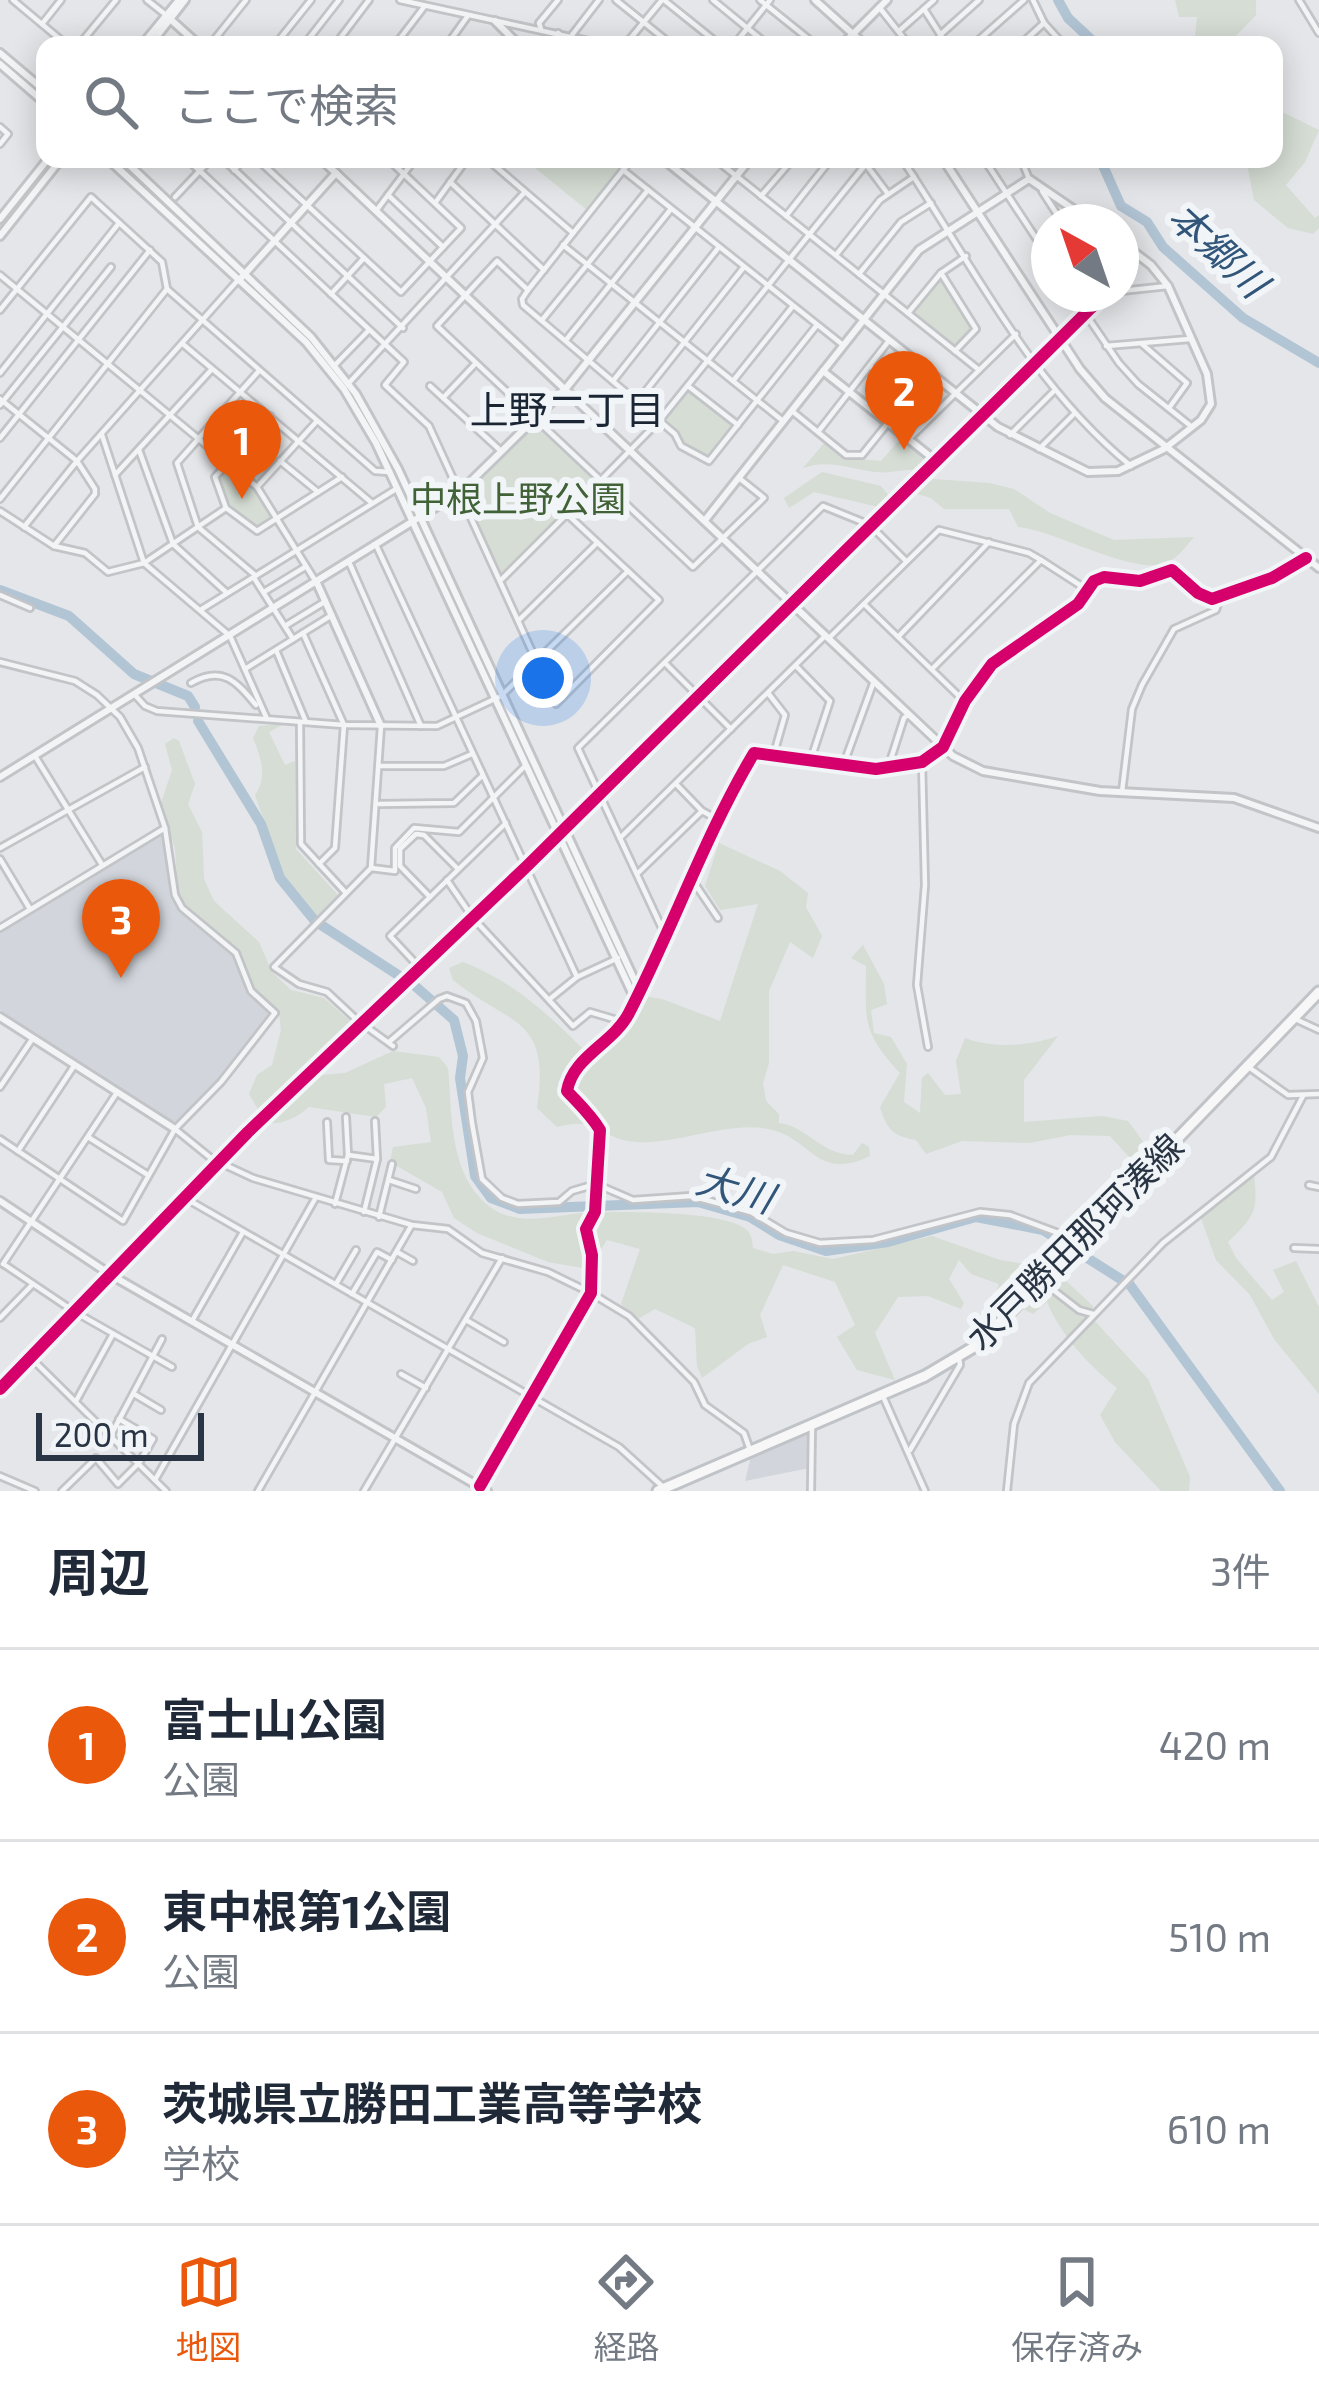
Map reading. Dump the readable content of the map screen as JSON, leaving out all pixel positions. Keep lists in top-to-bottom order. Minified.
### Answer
{"streets":{"main road":["水戸勝田那珂湊線"]},"districts":["上野二丁目"],"water":["本郷川","大川"],"parks":["中根上野公園"],"scale_bar":"200 m","north":"top left","page":{"search":"ここで検索","pins":["2","1","3"],"scale":"200 m","heading":["周辺","3件"],"list":[{"mark":"1","name":"富士山公園","note":"公園","value":"420 m"},{"mark":"2","name":"東中根第1公園","note":"公園","value":"510 m"},{"mark":"3","name":"茨城県立勝田工業高等学校","note":"学校","value":"610 m"}],"nav":["地図","経路","保存済み"]}}
